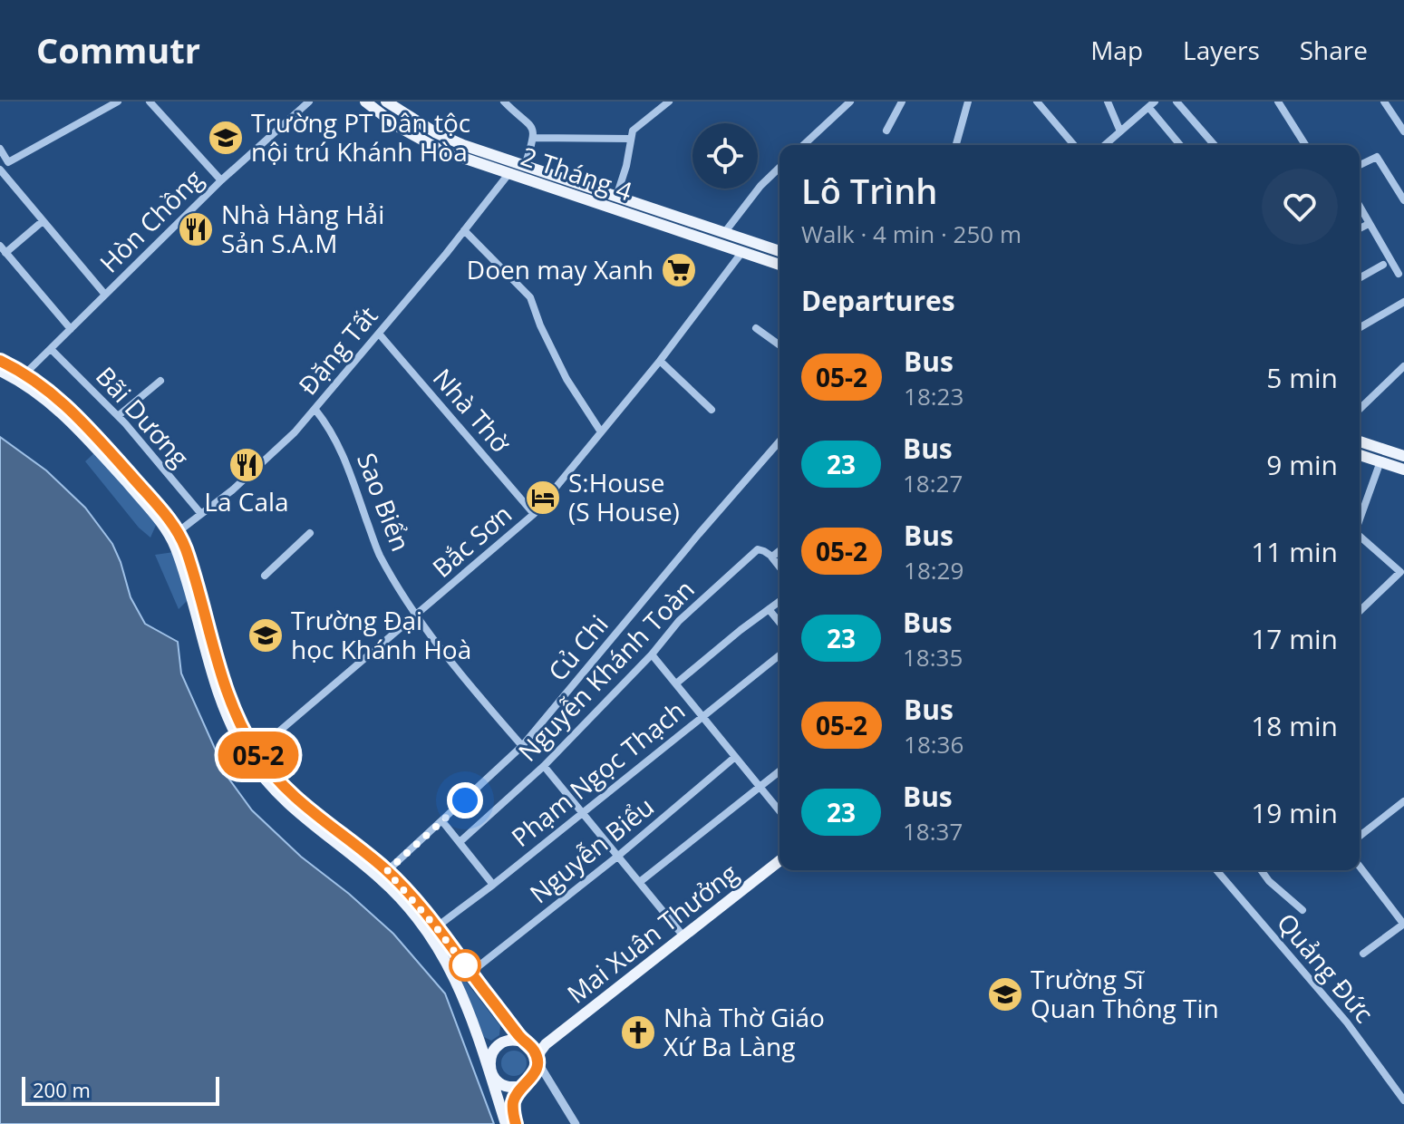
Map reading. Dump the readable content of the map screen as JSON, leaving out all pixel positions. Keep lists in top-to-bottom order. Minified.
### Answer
{"streets":{"main road":["2 Tháng 4","Mai Xuân Thưởng"],"street":["Hòn Chồng","Đặng Tất","Nhà Thờ","Bãi Dương","Sao Biển","Bắc Sơn","Củ Chi","Nguyễn Khánh Toàn","Phạm Ngọc Thạch","Nguyễn Biểu","Quảng Đức"]},"crossings":[["2 Tháng 4","Đặng Tất"],["2 Tháng 4","Bắc Sơn"],["Hòn Chồng","Bãi Dương"],["Đặng Tất","Nhà Thờ"],["Đặng Tất","Bãi Dương"],["Đặng Tất","Sao Biển"],["Nhà Thờ","Bắc Sơn"],["Sao Biển","Bắc Sơn"],["Sao Biển","Củ Chi"]],"places":{"school or university":["Trường PT Dân tộc nội trú Khánh Hòa","Trường Đại học Khánh Hoà","Trường Sĩ Quan Thông Tin"],"restaurant":["Nhà Hàng Hải Sản S.A.M","La Cala"],"supermarket":["Doen may Xanh"],"hotel":["S:House (S House)"],"church":["Nhà Thờ Giáo Xứ Ba Làng"]},"lines":["bus line 05-2"],"scale_bar":"200 m","page":{"header":"Commutr","nav":["Map","Layers","Share"],"on_map":"05-2","heading":[["Lô Trình","Walk · 4 min · 250 m"],"Departures"],"list":[{"mark":"05-2","name":"Bus","note":"18:23","value":"5 min"},{"mark":"23","name":"Bus","note":"18:27","value":"9 min"},{"mark":"05-2","name":"Bus","note":"18:29","value":"11 min"},{"mark":"23","name":"Bus","note":"18:35","value":"17 min"},{"mark":"05-2","name":"Bus","note":"18:36","value":"18 min"},{"mark":"23","name":"Bus","note":"18:37","value":"19 min"}],"scale":"200 m"}}
